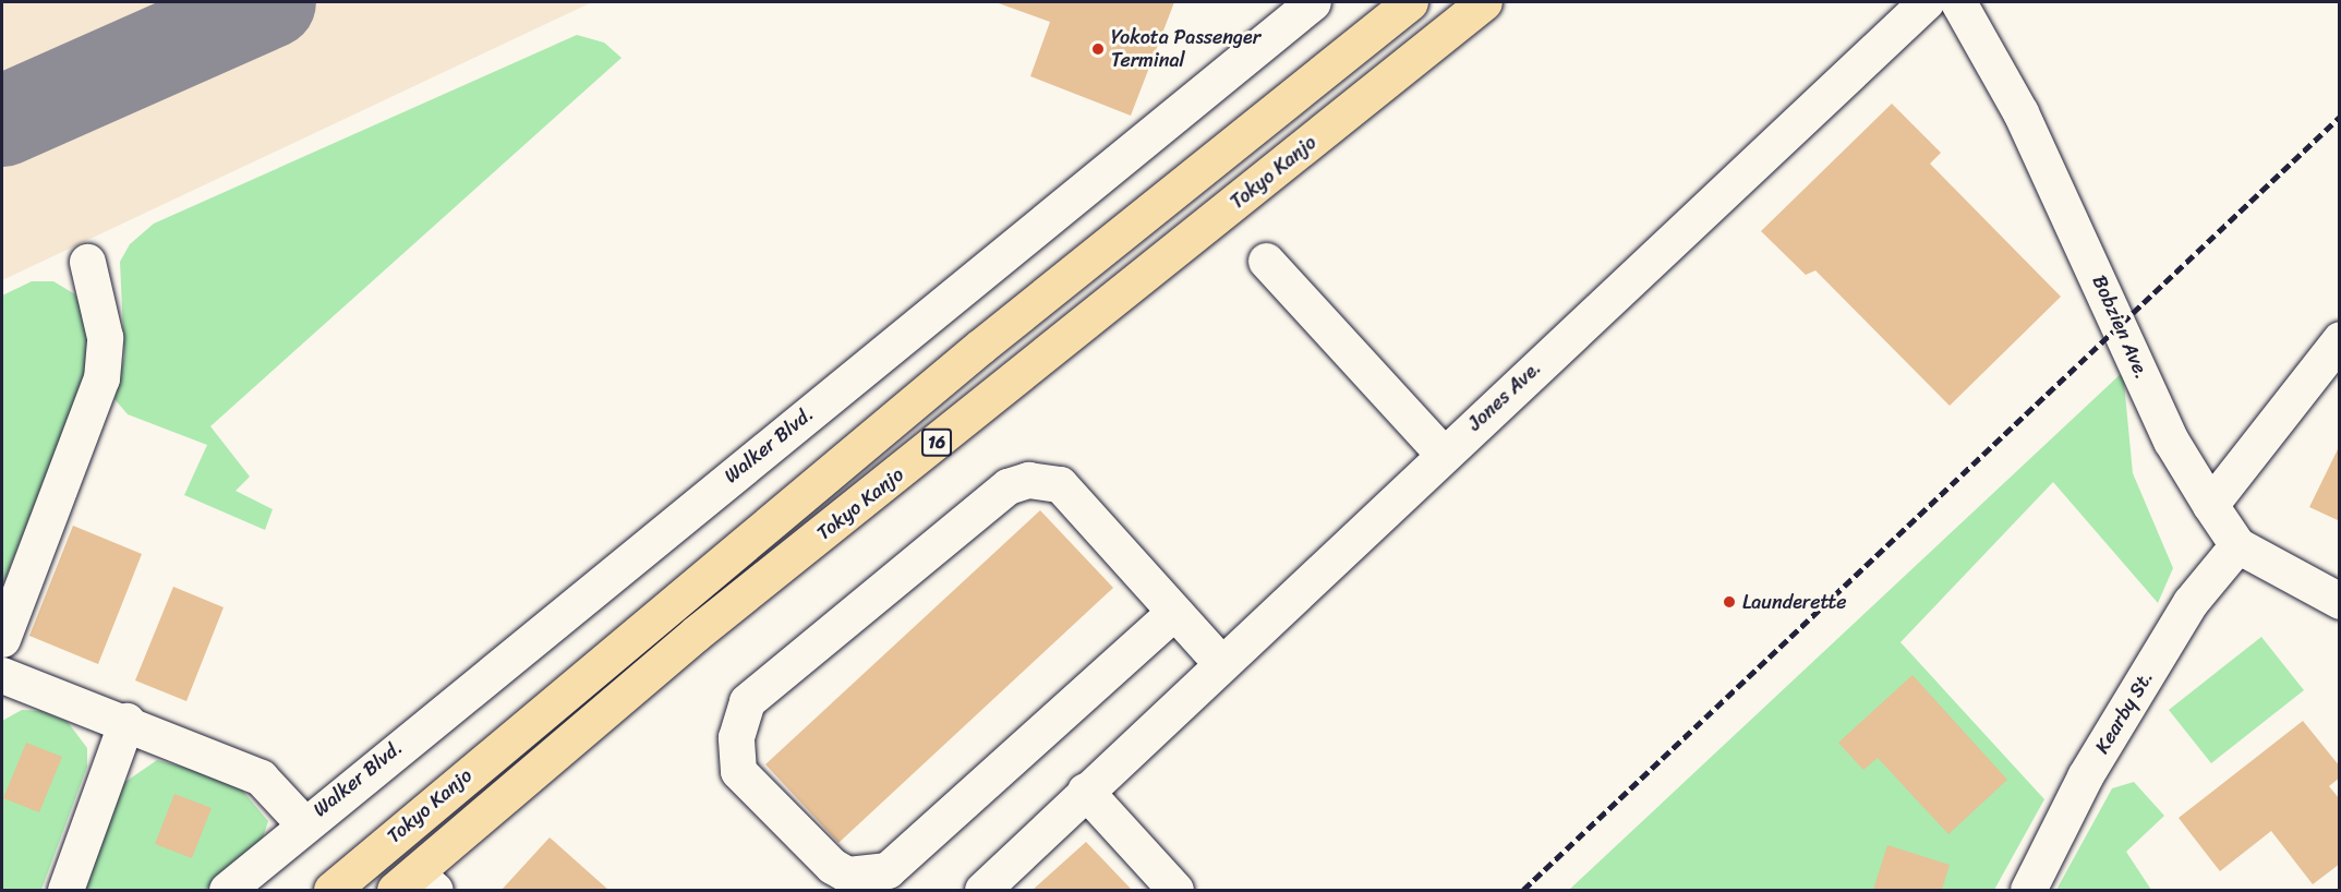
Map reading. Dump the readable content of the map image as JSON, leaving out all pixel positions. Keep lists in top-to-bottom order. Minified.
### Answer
{"streets":{"highway":["Tokyo Kanjo","16"],"lane":["Bobzien Ave.","Jones Ave.","Walker Blvd.","Kearby St."]},"crossings":[["Bobzien Ave.","Kearby St."]],"places":["Yokota Passenger Terminal","Launderette"]}
